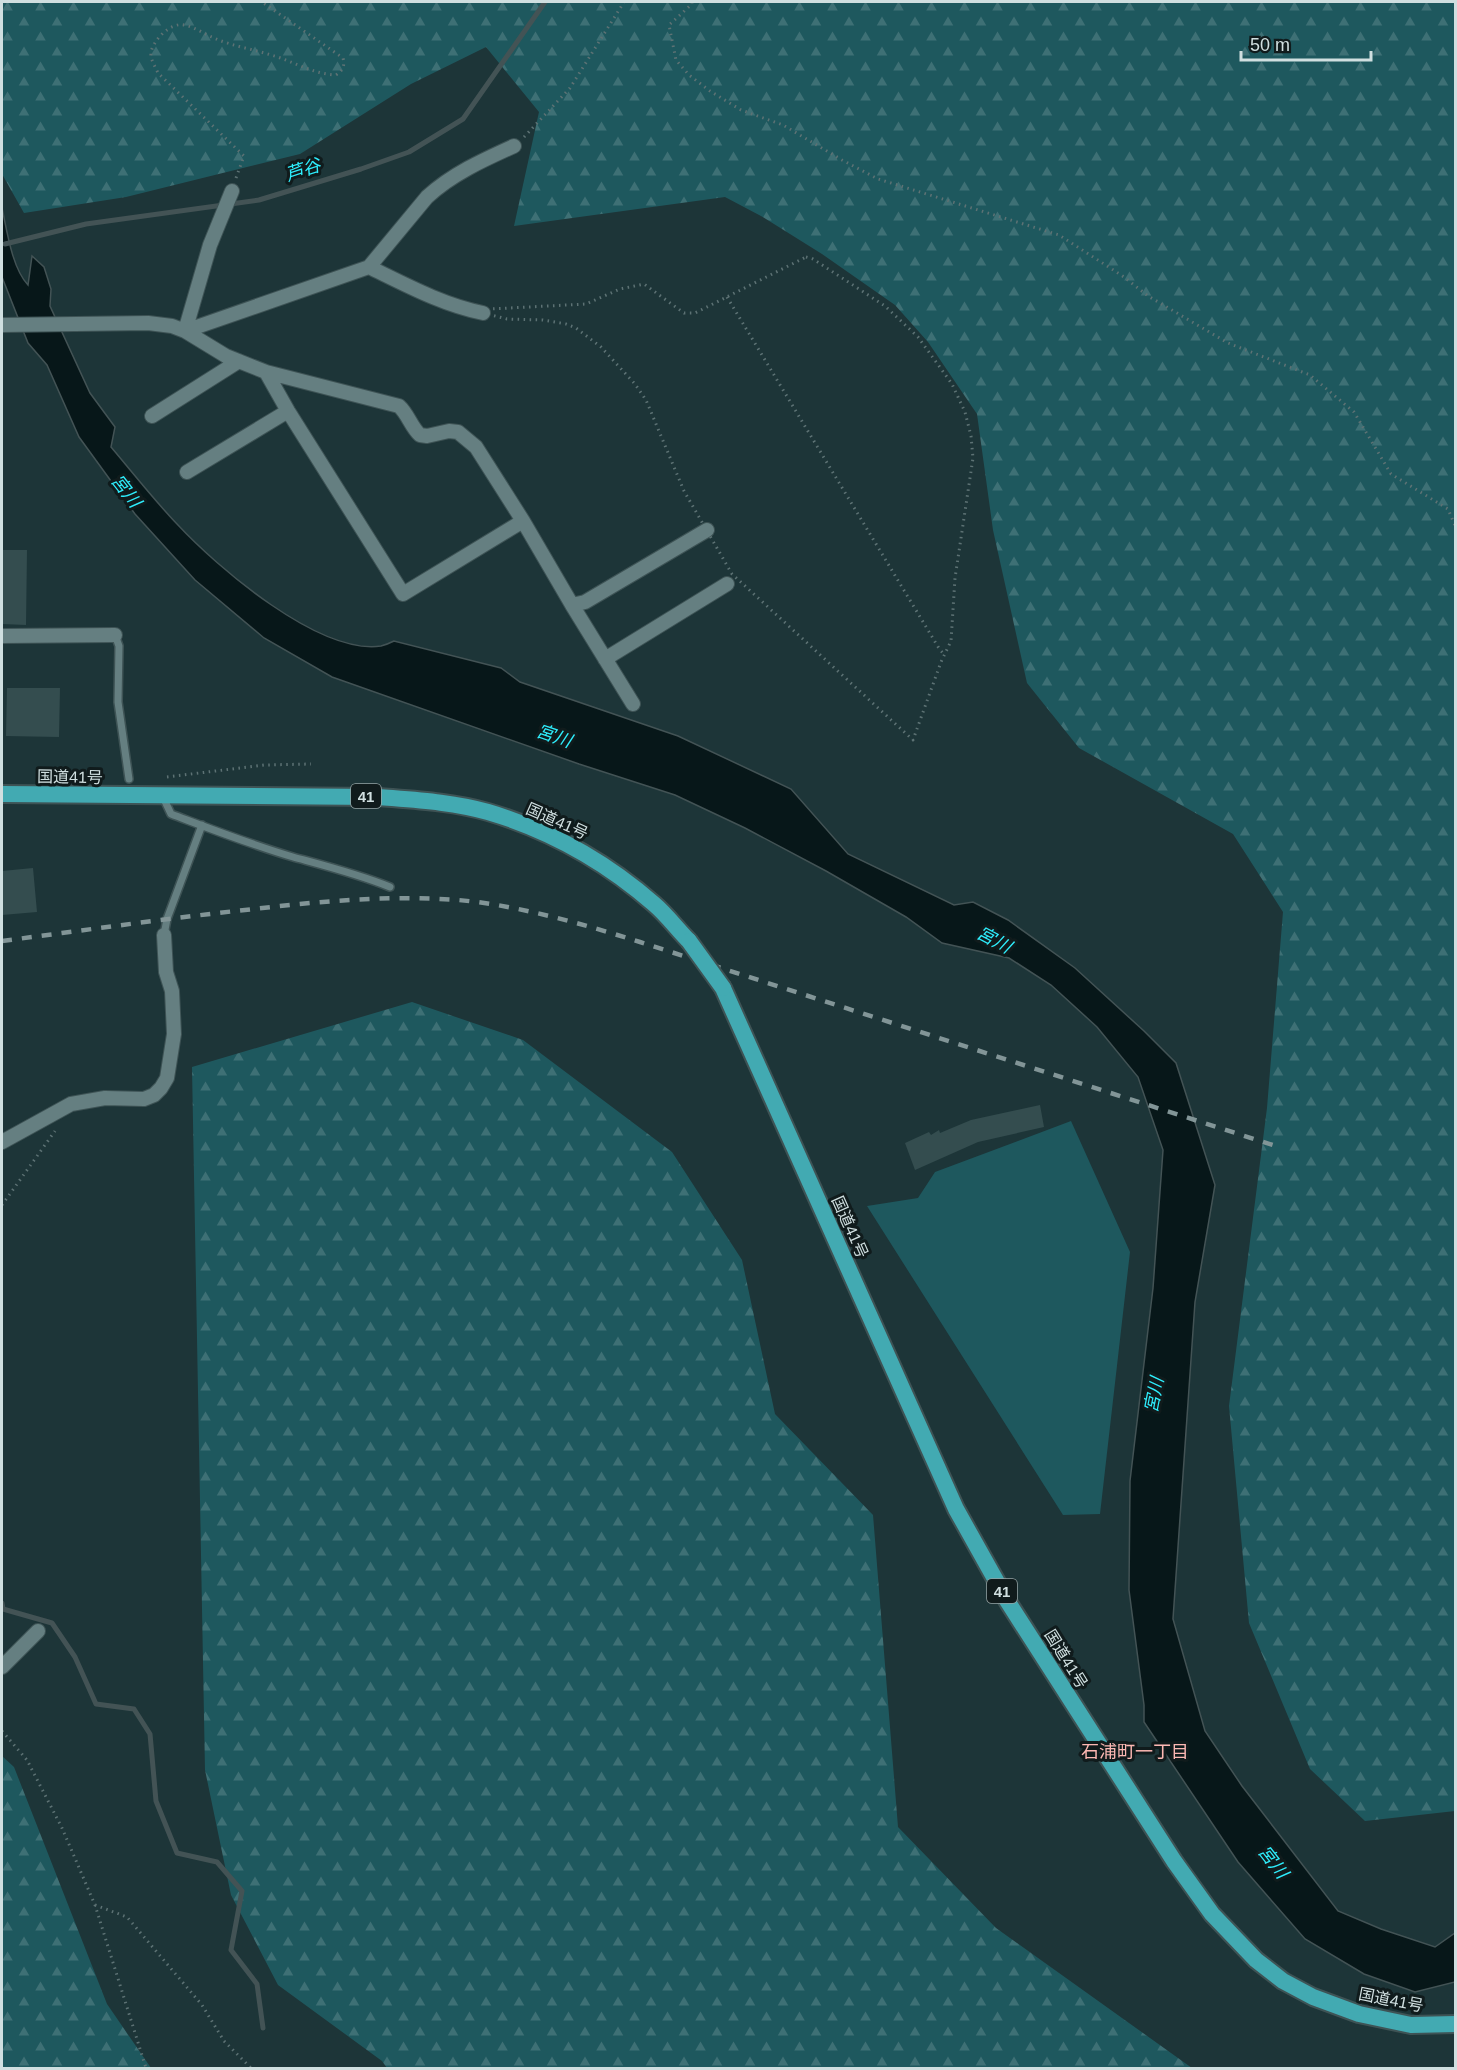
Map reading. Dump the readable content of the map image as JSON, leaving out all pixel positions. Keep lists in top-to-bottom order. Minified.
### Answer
{"streets":{"highway":["国道41号","41"]},"districts":["石浦町一丁目"],"water":["芦谷","宮川"],"scale_bar":"50 m"}
